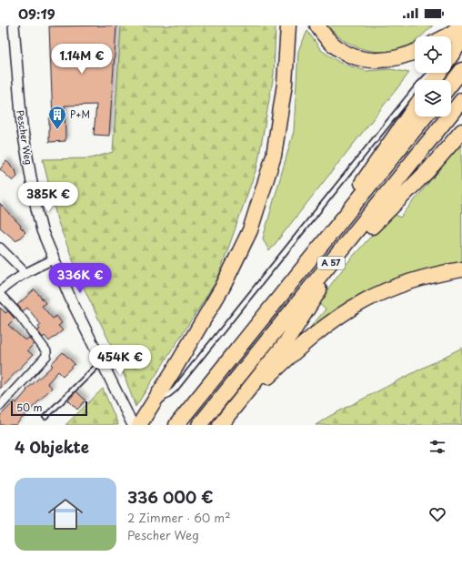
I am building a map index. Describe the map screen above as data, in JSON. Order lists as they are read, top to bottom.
{
  "streets": {
    "highway": ["A 57"],
    "street": ["Pescher Weg"]
  },
  "places": {
    "building": ["P+M"]
  },
  "scale_bar": "50 m",
  "page": {
    "status": "09:19",
    "price": [
      "1.14M €",
      "385K €",
      "336K €",
      "454K €"
    ],
    "scale": "50 m",
    "heading": "4 Objekte",
    "list": [
      {
        "name": "336 000 €",
        "note": "2 Zimmer · 60 m² · Pescher Weg"
      }
    ]
  }
}
